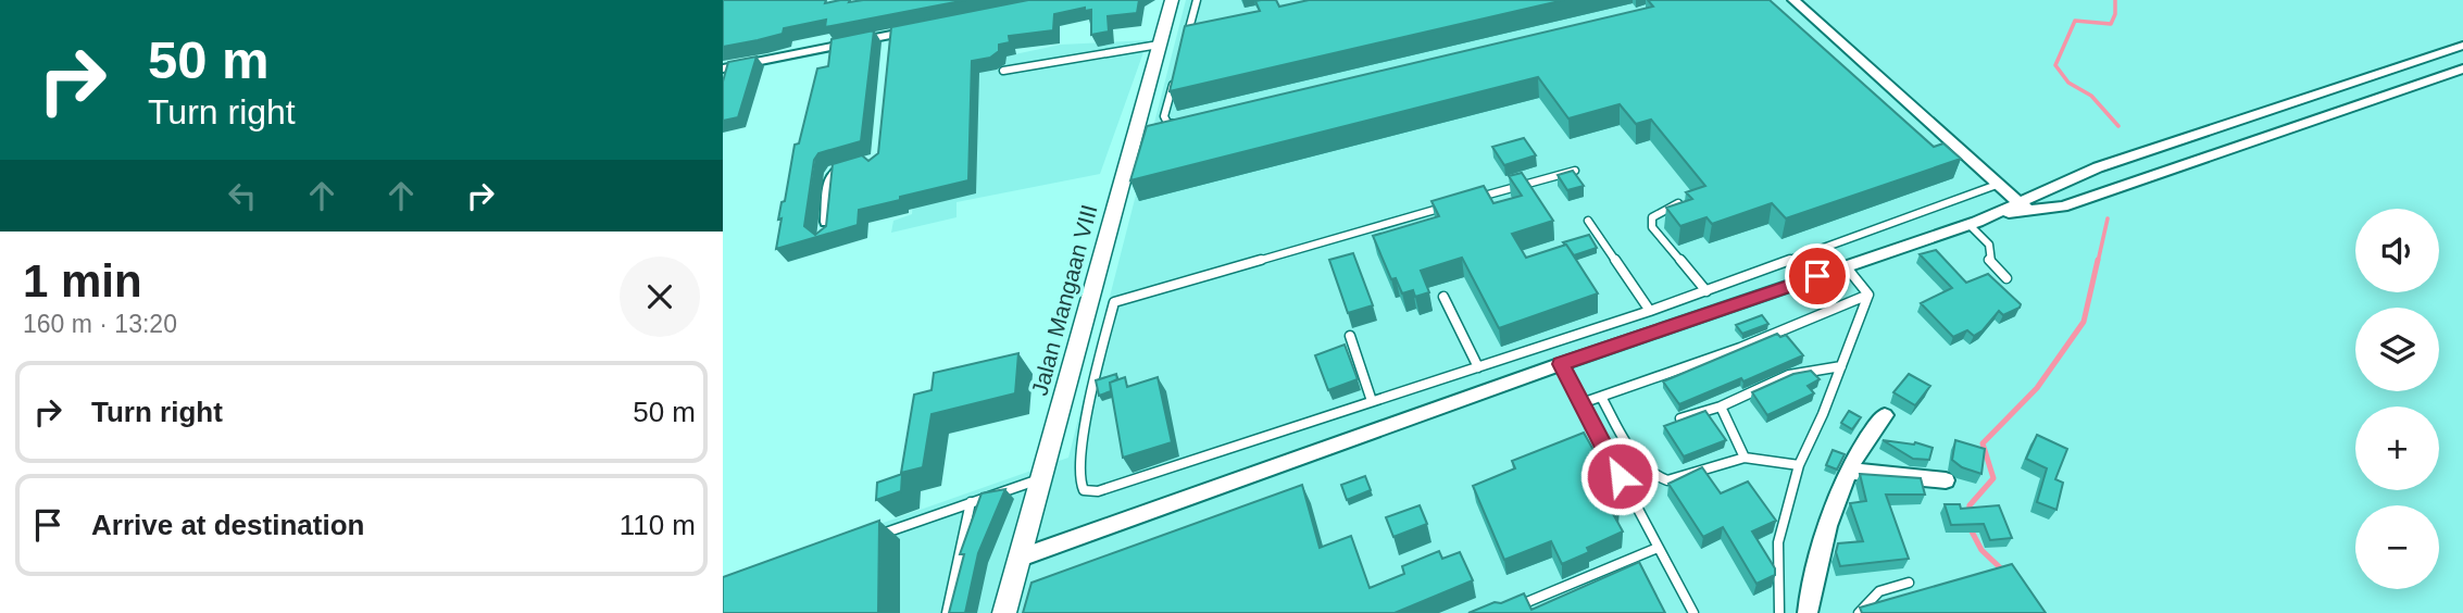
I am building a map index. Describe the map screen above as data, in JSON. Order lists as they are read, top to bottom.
{
  "streets": {
    "street": ["Jalan Mangaan VIII"]
  },
  "page": {
    "turn": ["50 m", "Turn right"],
    "map_buttons": ["+", "−"],
    "heading": ["1 min", "160 m · 13:20"],
    "list": [
      {
        "name": "Turn right",
        "value": "50 m"
      },
      {
        "name": "Arrive at destination",
        "value": "110 m"
      }
    ]
  }
}
